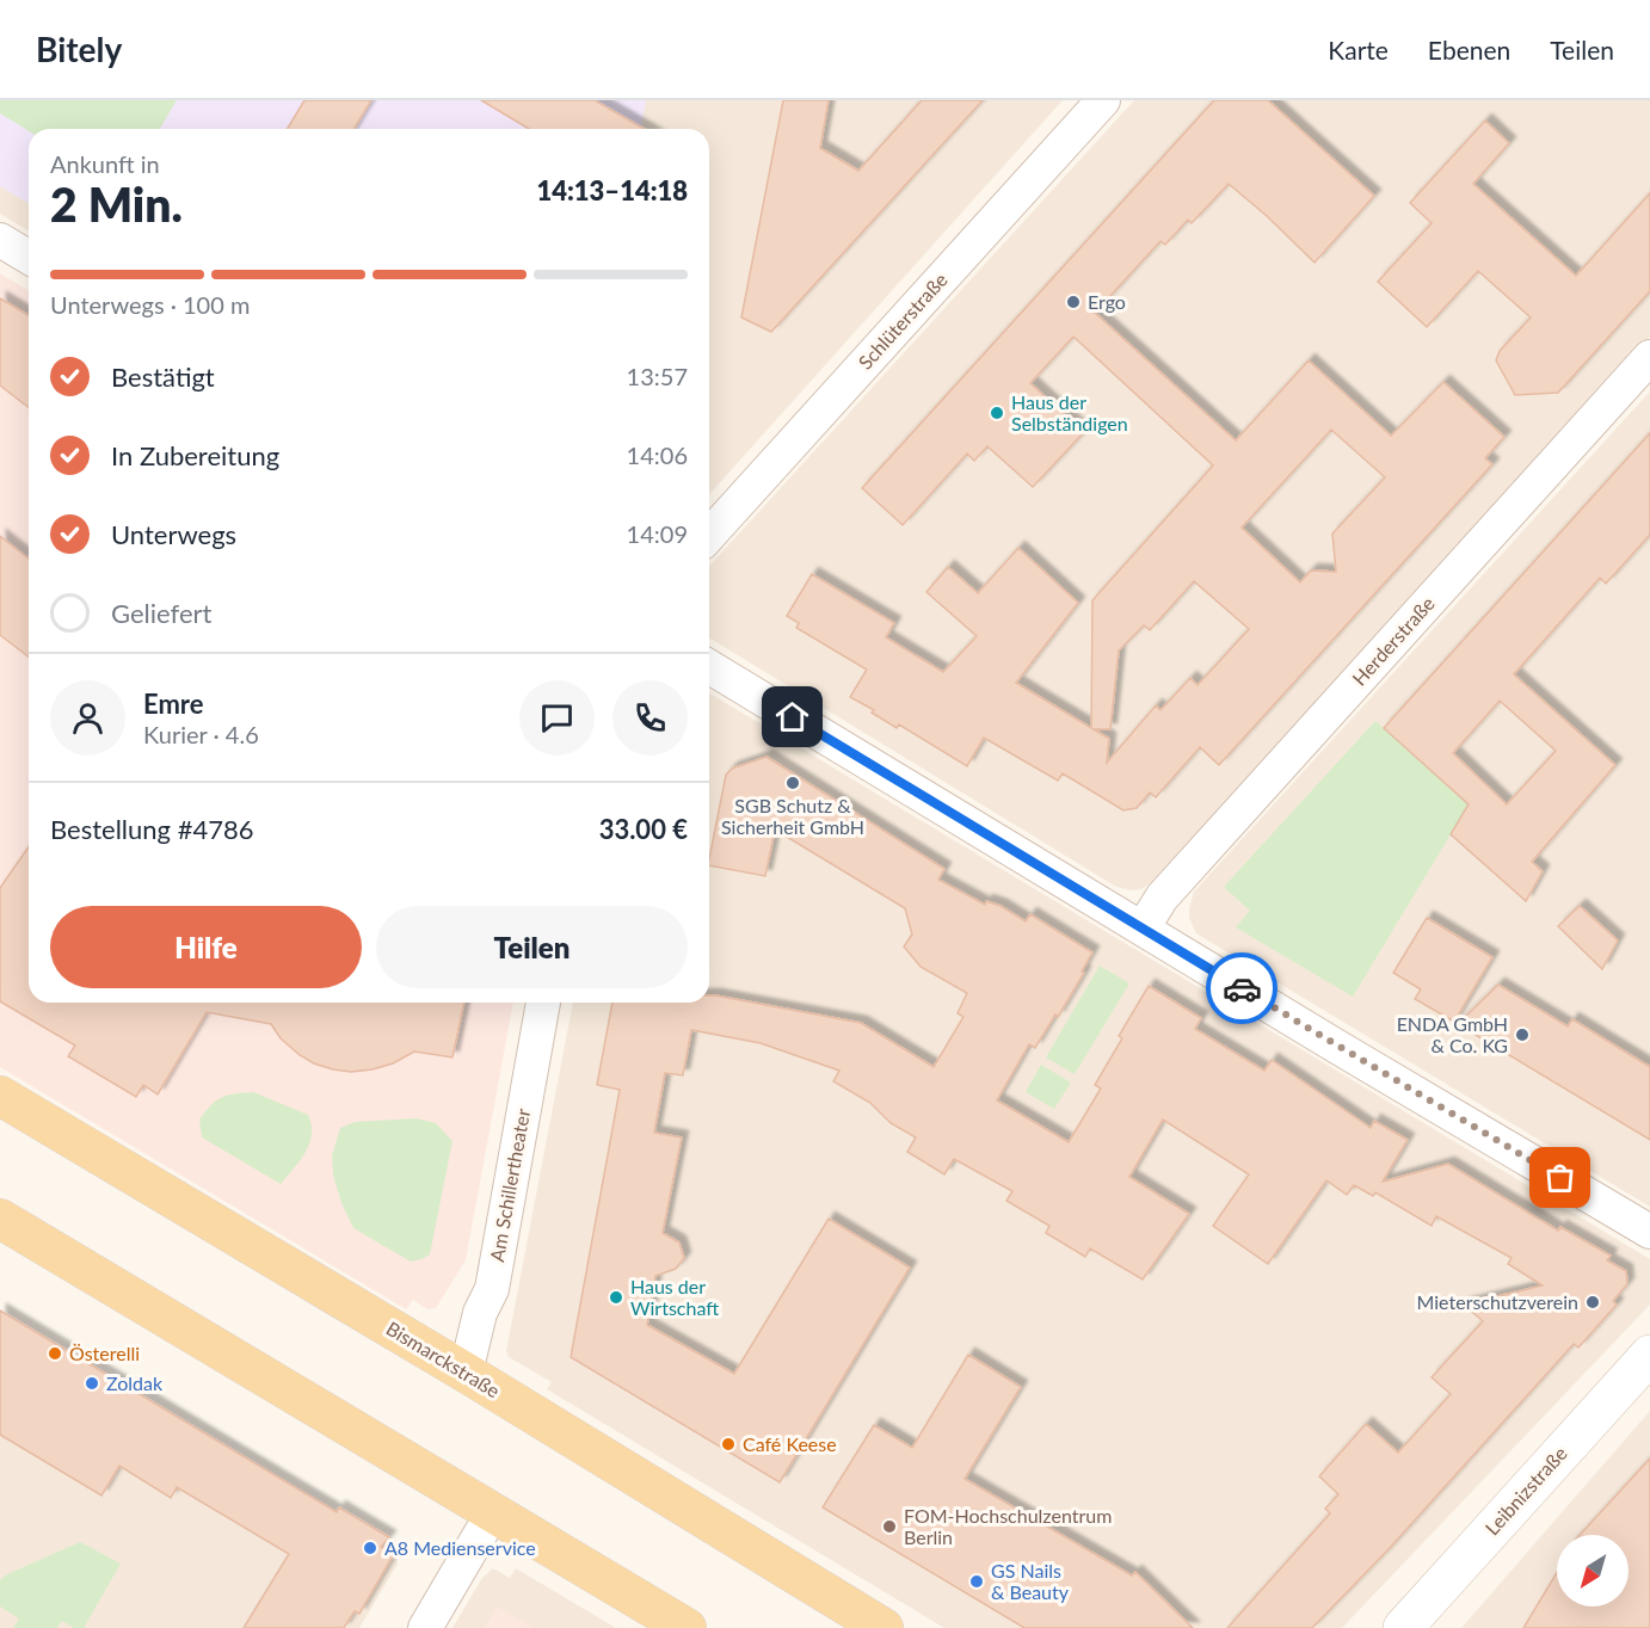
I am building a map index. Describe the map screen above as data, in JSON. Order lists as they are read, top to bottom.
{
  "streets": {
    "main road": ["Bismarckstraße"],
    "street": [
      "Schlüterstraße",
      "Herderstraße",
      "Am Schillertheater",
      "Leibnizstraße"
    ]
  },
  "crossings": [
    ["Am Schillertheater", "Bismarckstraße"]
  ],
  "places": [
    "Ergo",
    "Haus der Selbständigen",
    "SGB Schutz & Sicherheit GmbH",
    "ENDA GmbH & Co. KG",
    "Haus der Wirtschaft",
    "Mieterschutzverein",
    "Österelli",
    "Zoldak",
    "Café Keese",
    "FOM-Hochschulzentrum Berlin",
    "A8 Medienservice",
    "GS Nails & Beauty"
  ],
  "north": "bottom left",
  "page": {
    "header": "Bitely",
    "nav": ["Karte", "Ebenen", "Teilen"],
    "heading": ["2 Min.", "Ankunft in", "14:13–14:18"],
    "panel": [
      "Emre",
      "Kurier · 4.6",
      "Bestellung #4786",
      "33.00 €"
    ],
    "bar": "Unterwegs · 100 m",
    "list": [
      ["Bestätigt", "13:57"],
      ["In Zubereitung", "14:06"],
      ["Unterwegs", "14:09"],
      "Geliefert"
    ],
    "buttons": ["Hilfe", "Teilen"]
  }
}
